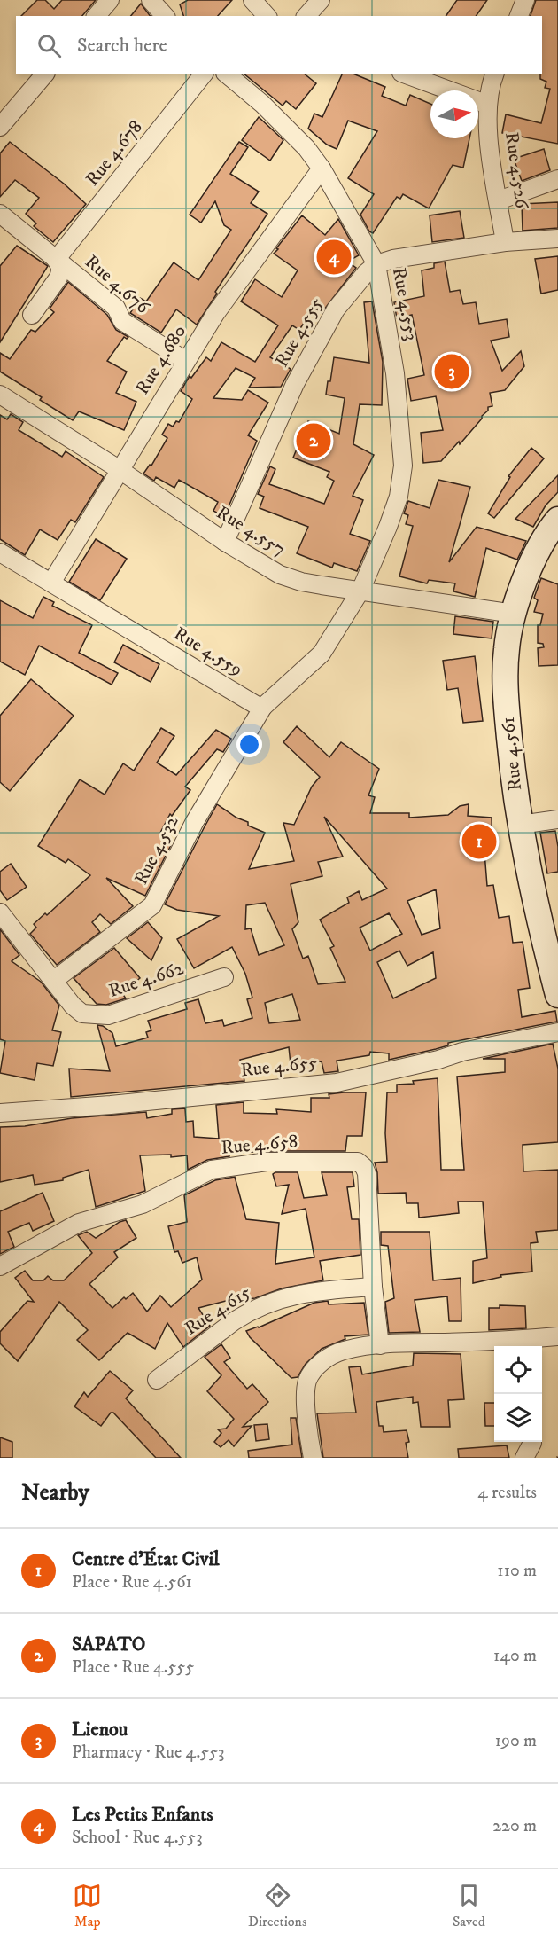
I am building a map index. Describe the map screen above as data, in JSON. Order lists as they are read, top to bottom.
{
  "streets": {
    "main road": ["Rue 4.561"],
    "street": [
      "Rue 4.678",
      "Rue 4.526",
      "Rue 4.676",
      "Rue 4.553",
      "Rue 4.555",
      "Rue 4.680",
      "Rue 4.557",
      "Rue 4.559",
      "Rue 4.532",
      "Rue 4.662",
      "Rue 4.655",
      "Rue 4.658",
      "Rue 4.615"
    ]
  },
  "crossings": [
    ["Rue 4.678", "Rue 4.676"],
    ["Rue 4.676", "Rue 4.680"],
    ["Rue 4.553", "Rue 4.555"],
    ["Rue 4.553", "Rue 4.680"],
    ["Rue 4.553", "Rue 4.557"],
    ["Rue 4.555", "Rue 4.557"],
    ["Rue 4.680", "Rue 4.557"],
    ["Rue 4.680", "Rue 4.559"],
    ["Rue 4.557", "Rue 4.561"],
    ["Rue 4.559", "Rue 4.532"],
    ["Rue 4.532", "Rue 4.662"],
    ["Rue 4.658", "Rue 4.615"]
  ],
  "north": "right",
  "page": {
    "search": "Search here",
    "pins": [
      "4",
      "3",
      "2",
      "1"
    ],
    "heading": ["Nearby", "4 results"],
    "list": [
      {
        "mark": "1",
        "name": "Centre d'État Civil",
        "note": "Place · Rue 4.561",
        "value": "110 m"
      },
      {
        "mark": "2",
        "name": "SAPATO",
        "note": "Place · Rue 4.555",
        "value": "140 m"
      },
      {
        "mark": "3",
        "name": "Lienou",
        "note": "Pharmacy · Rue 4.553",
        "value": "190 m"
      },
      {
        "mark": "4",
        "name": "Les Petits Enfants",
        "note": "School · Rue 4.553",
        "value": "220 m"
      }
    ],
    "nav": ["Map", "Directions", "Saved"]
  }
}
